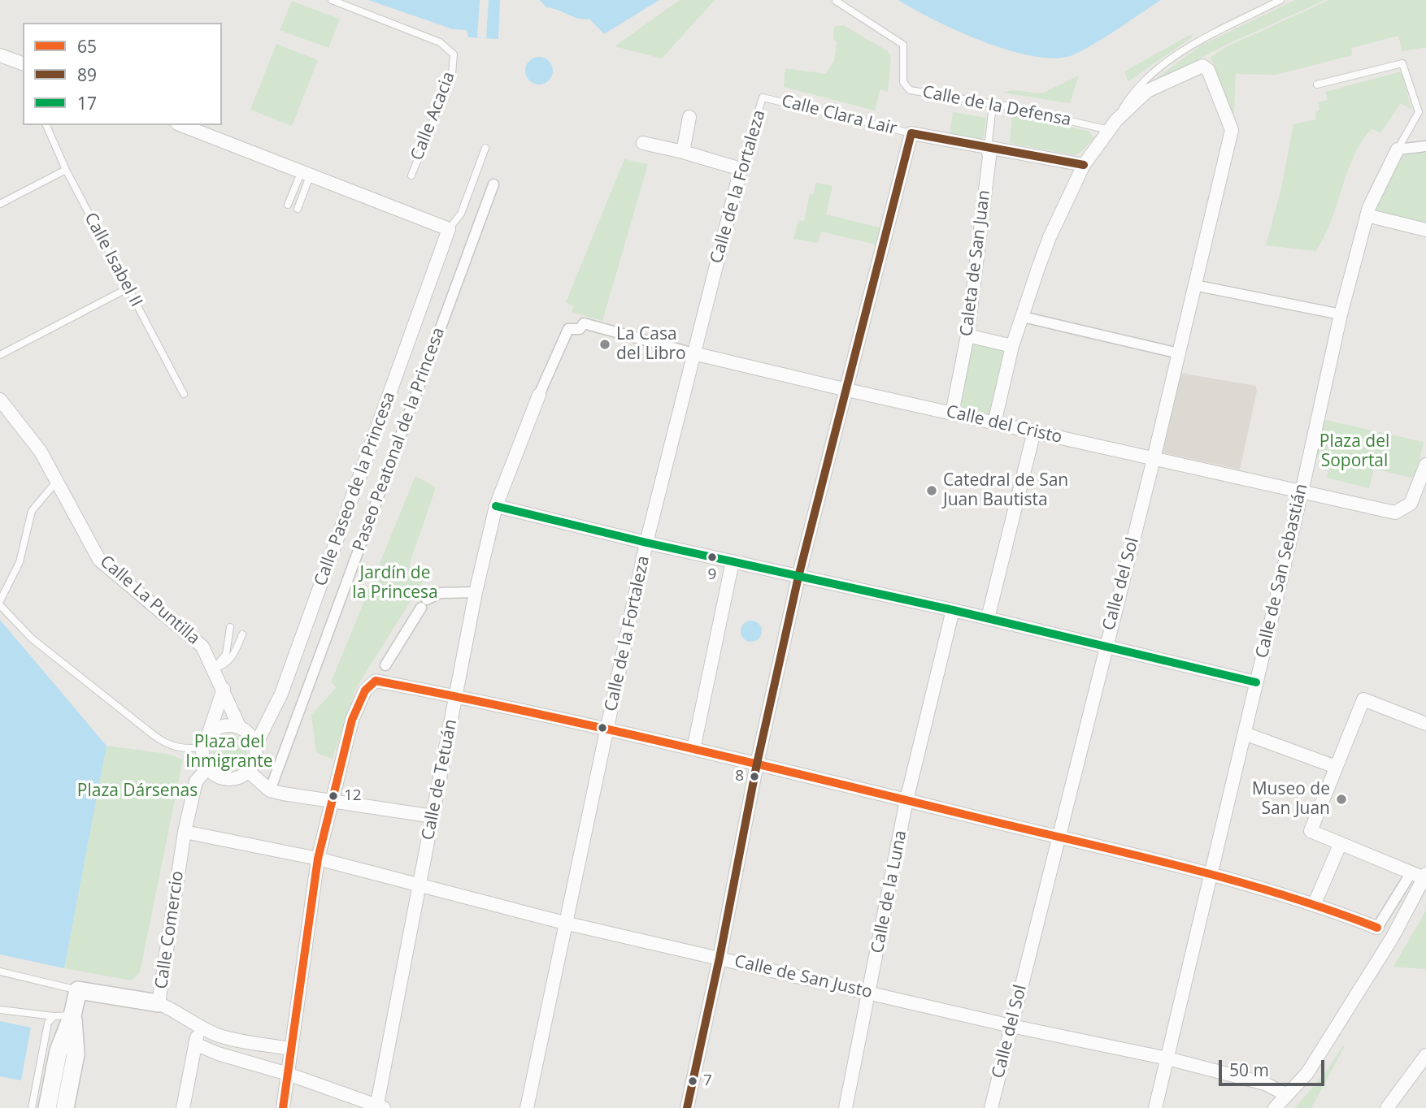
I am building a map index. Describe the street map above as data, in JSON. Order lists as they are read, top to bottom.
{
  "streets": {
    "street": [
      "Calle Clara Lair",
      "Calle de la Fortaleza",
      "Caleta de San Juan",
      "Calle del Cristo",
      "Paseo Peatonal de la Princesa",
      "Calle Paseo de la Princesa",
      "Calle de San Sebastián",
      "Calle del Sol",
      "Calle La Puntilla",
      "Calle de Tetuán",
      "Calle de la Luna",
      "Calle Comercio",
      "Calle de San Justo"
    ],
    "lane": ["Calle de la Defensa", "Calle Acacia", "Calle Isabel II"]
  },
  "crossings": [
    ["Calle de la Defensa", "Calle del Sol"],
    ["Calle Clara Lair", "Calle de la Fortaleza"],
    ["Calle Clara Lair", "Caleta de San Juan"],
    ["Calle de la Fortaleza", "Calle del Cristo"],
    ["Calle de la Fortaleza", "Calle de San Justo"],
    ["Caleta de San Juan", "Calle del Cristo"],
    ["Calle del Cristo", "Calle de San Sebastián"],
    ["Calle del Cristo", "Calle del Sol"],
    ["Calle del Cristo", "Calle de Tetuán"],
    ["Calle Paseo de la Princesa", "Calle Comercio"],
    ["Calle de San Sebastián", "Calle de San Justo"],
    ["Calle del Sol", "Calle de San Justo"],
    ["Calle de Tetuán", "Calle de San Justo"],
    ["Calle de la Luna", "Calle de San Justo"],
    ["Calle Comercio", "Calle de San Justo"]
  ],
  "parks": [
    "Plaza del Soportal",
    "Jardín de la Princesa",
    "Plaza del Inmigrante",
    "Plaza Dársenas"
  ],
  "places": [
    "La Casa del Libro",
    "Catedral de San Juan Bautista",
    "9",
    "8",
    "12",
    "Museo de San Juan",
    "7"
  ],
  "lines": ["transit line 89", "transit line 17", "transit line 65"],
  "legend": ["65", "89", "17"],
  "scale_bar": "50 m"
}
